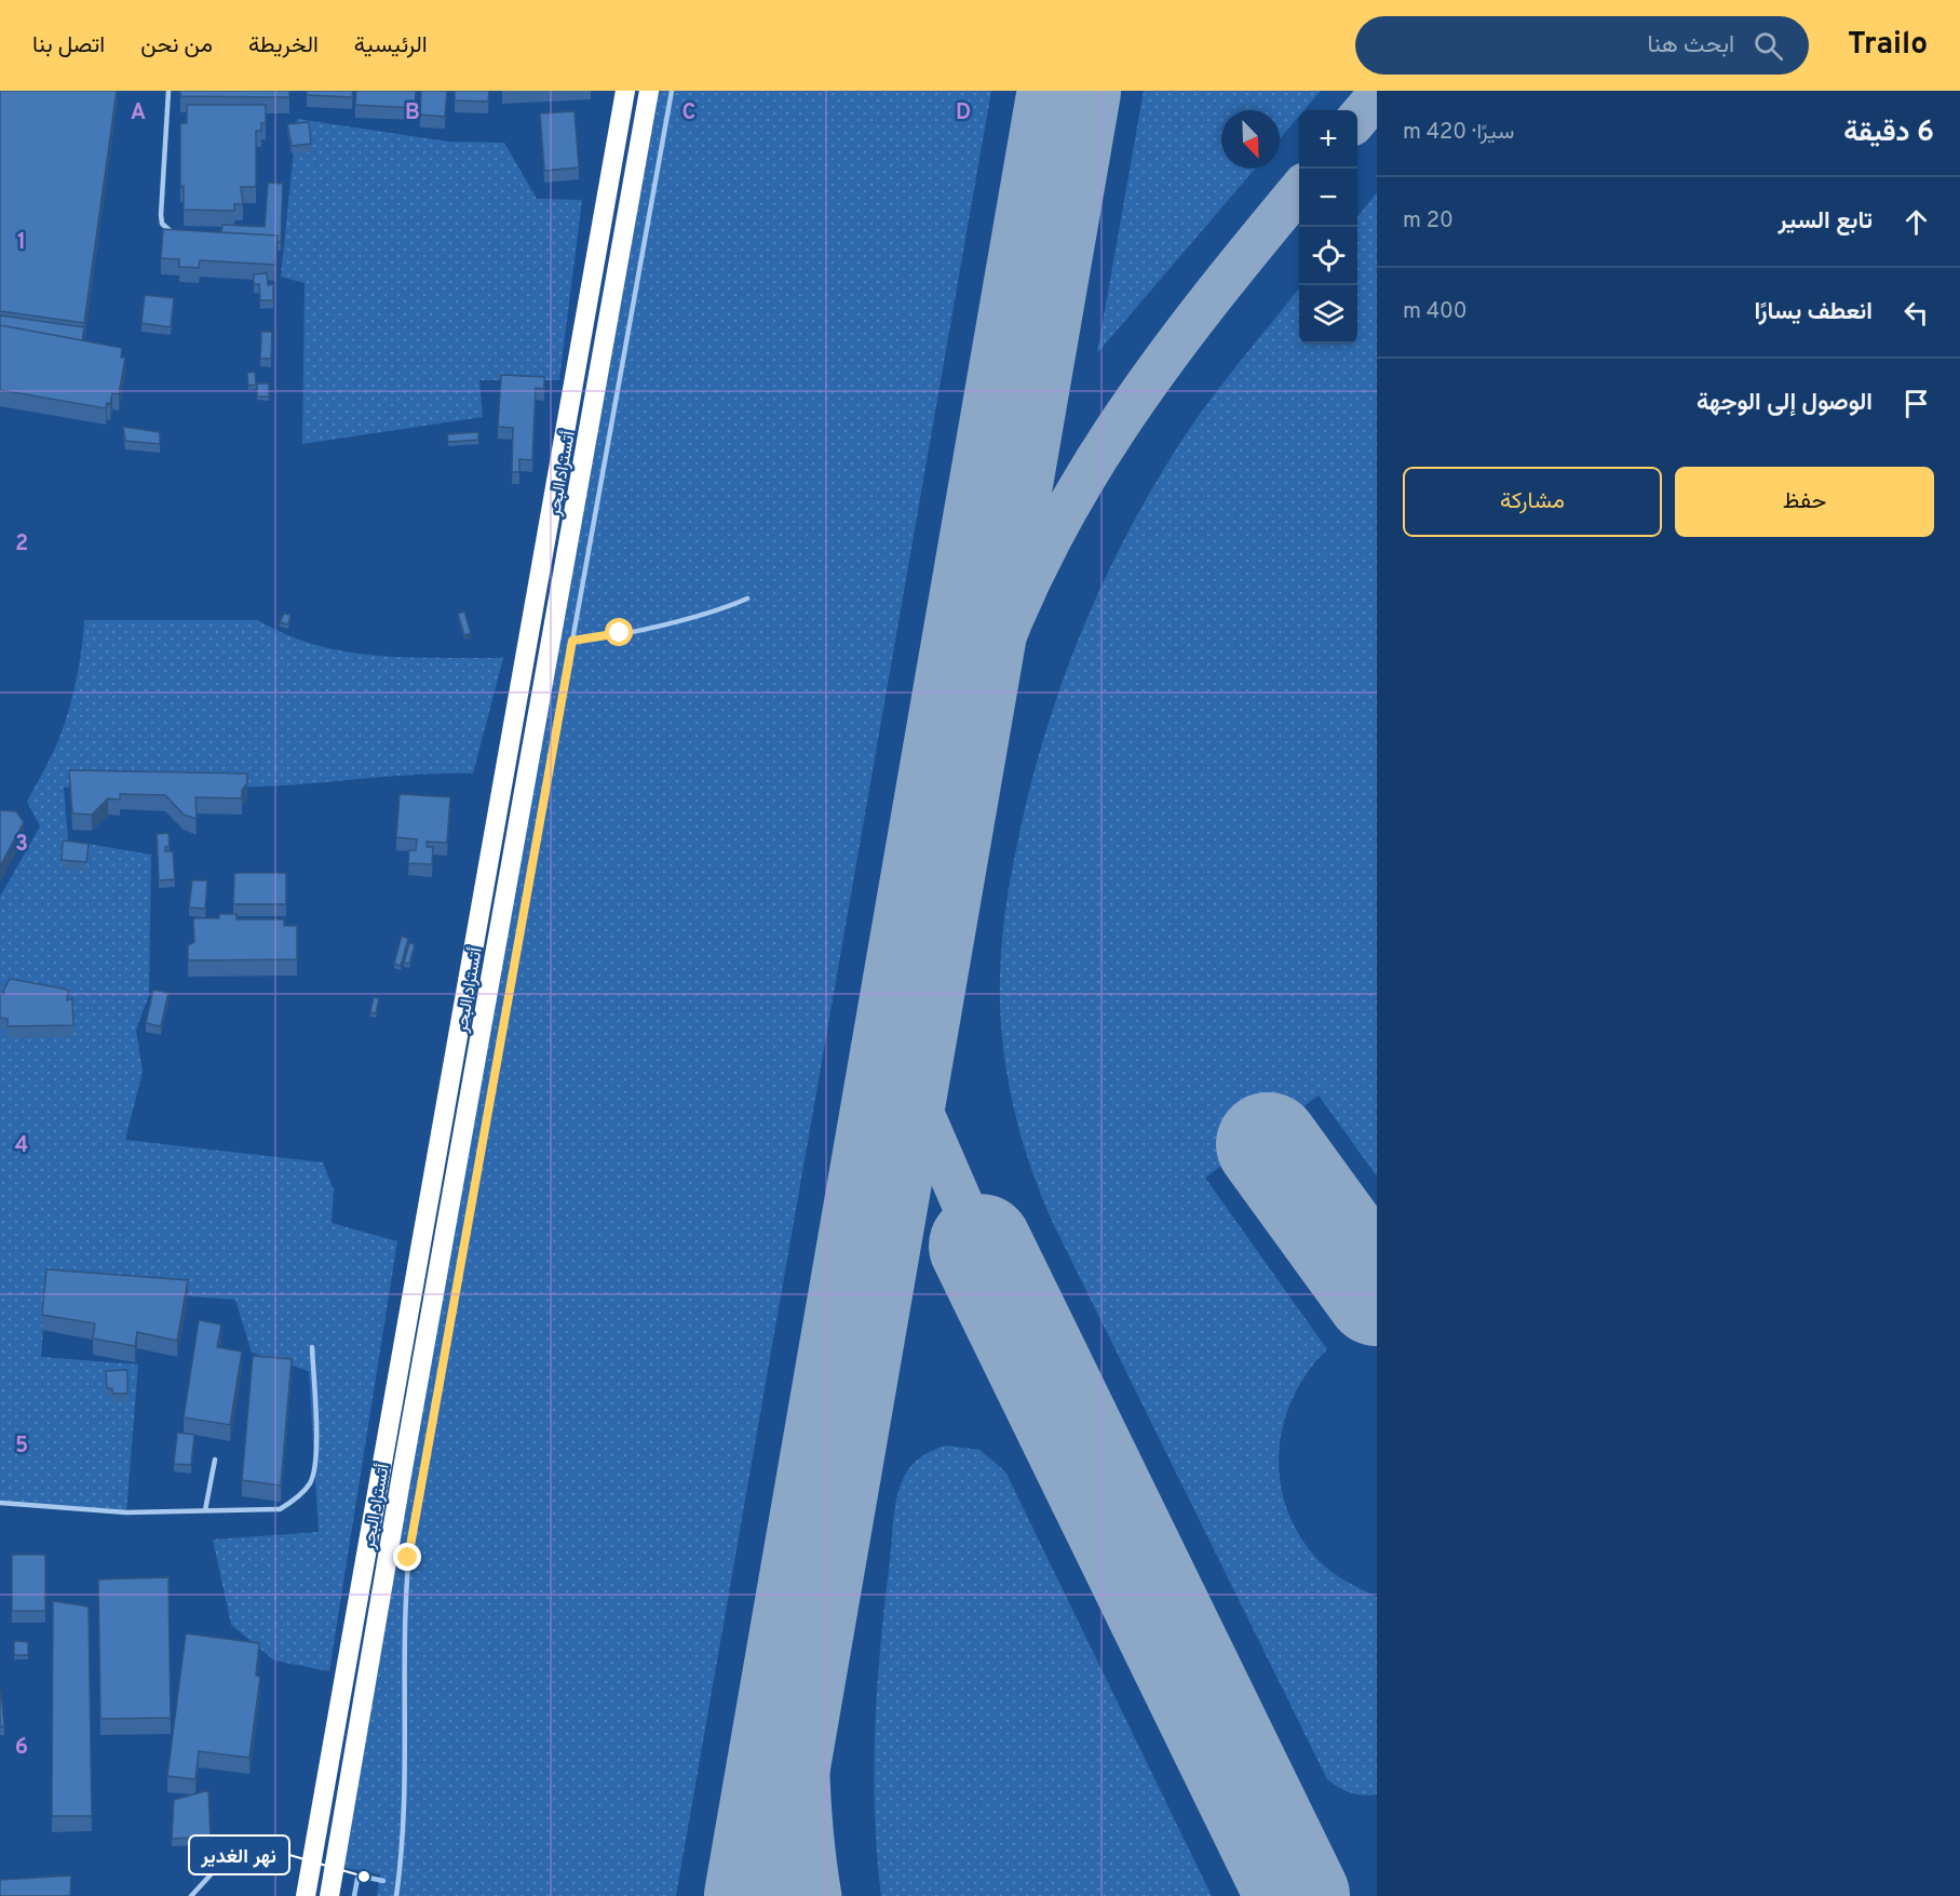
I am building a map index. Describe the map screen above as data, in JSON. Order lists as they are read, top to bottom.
{
  "streets": {
    "highway": ["أتستراد البحر"]
  },
  "places": ["نهر الغدير"],
  "north": "bottom right",
  "page": {
    "header": "Trailo",
    "search": "ابحث هنا",
    "nav": [
      "الرئيسية",
      "الخريطة",
      "من نحن",
      "اتصل بنا"
    ],
    "heading": ["6 دقيقة", "سيرًا · 420 m"],
    "map_buttons": ["+", "−"],
    "list": [
      ["تابع السير", "20 m"],
      ["انعطف يسارًا", "400 m"],
      "الوصول إلى الوجهة"
    ],
    "buttons": ["حفظ", "مشاركة"]
  },
  "grid": {
    "columns": [
      "A",
      "B",
      "C",
      "D"
    ],
    "rows": [
      "1",
      "2",
      "3",
      "4",
      "5",
      "6"
    ]
  }
}
